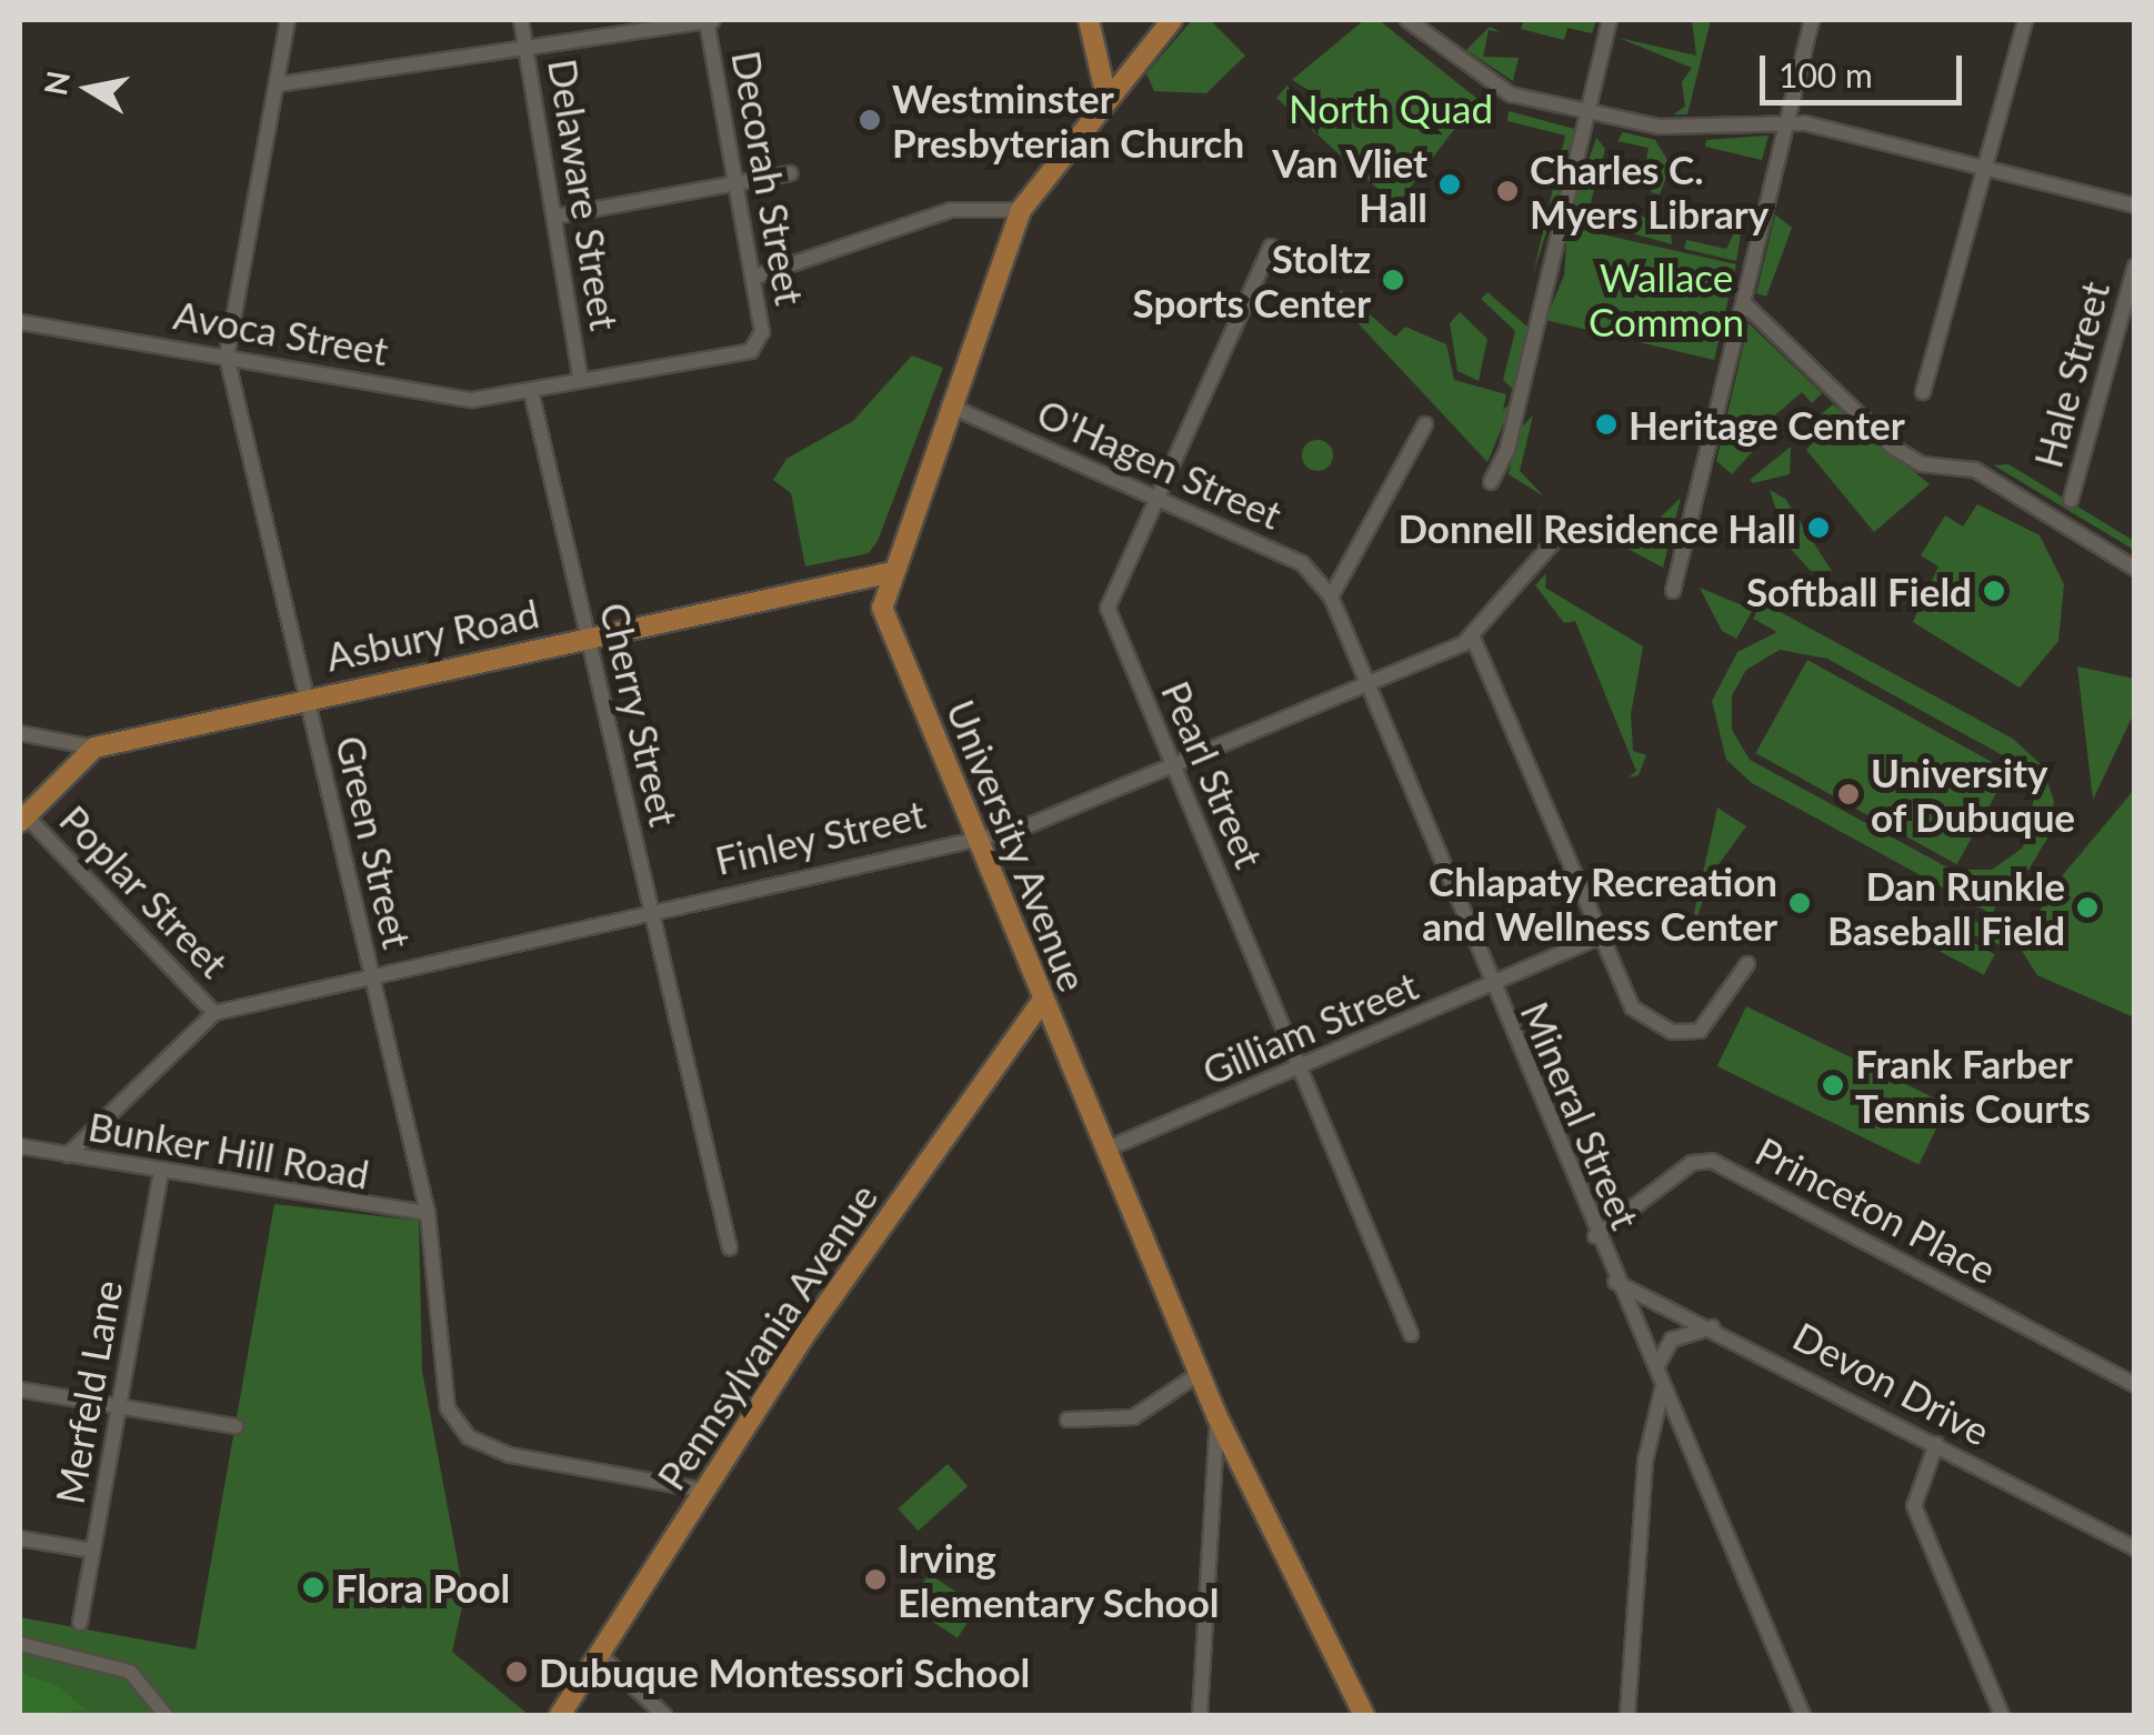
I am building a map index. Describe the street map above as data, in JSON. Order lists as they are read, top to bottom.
{
  "streets": {
    "main road": ["Asbury Road", "University Avenue", "Pennsylvania Avenue"],
    "street": [
      "Decorah Street",
      "Delaware Street",
      "Avoca Street",
      "Hale Street",
      "O'Hagen Street",
      "Cherry Street",
      "Pearl Street",
      "Finley Street",
      "Green Street",
      "Poplar Street",
      "Gilliam Street",
      "Mineral Street",
      "Bunker Hill Road",
      "Princeton Place",
      "Devon Drive",
      "Merfeld Lane"
    ]
  },
  "crossings": [
    ["Decorah Street", "Avoca Street"],
    ["Delaware Street", "Avoca Street"],
    ["Avoca Street", "Cherry Street"],
    ["Avoca Street", "Green Street"],
    ["O'Hagen Street", "Pearl Street"],
    ["O'Hagen Street", "University Avenue"],
    ["O'Hagen Street", "Mineral Street"],
    ["Asbury Road", "Cherry Street"],
    ["Asbury Road", "Green Street"],
    ["Asbury Road", "University Avenue"],
    ["Cherry Street", "Finley Street"],
    ["Pearl Street", "Finley Street"],
    ["Pearl Street", "Gilliam Street"],
    ["Finley Street", "Green Street"],
    ["Finley Street", "University Avenue"],
    ["Finley Street", "Poplar Street"],
    ["Finley Street", "Mineral Street"],
    ["Finley Street", "Bunker Hill Road"],
    ["Green Street", "Bunker Hill Road"],
    ["Green Street", "Pennsylvania Avenue"],
    ["University Avenue", "Gilliam Street"],
    ["University Avenue", "Pennsylvania Avenue"],
    ["Gilliam Street", "Mineral Street"],
    ["Mineral Street", "Princeton Place"],
    ["Mineral Street", "Devon Drive"],
    ["Bunker Hill Road", "Merfeld Lane"]
  ],
  "parks": ["North Quad", "Wallace Common"],
  "places": [
    "Westminster Presbyterian Church",
    "Van Vliet Hall",
    "Charles C. Myers Library",
    "Stoltz Sports Center",
    "Heritage Center",
    "Donnell Residence Hall",
    "Softball Field",
    "University of Dubuque",
    "Chlapaty Recreation and Wellness Center",
    "Dan Runkle Baseball Field",
    "Frank Farber Tennis Courts",
    "Irving Elementary School",
    "Flora Pool",
    "Dubuque Montessori School"
  ],
  "scale_bar": "100 m",
  "north": "left"
}
